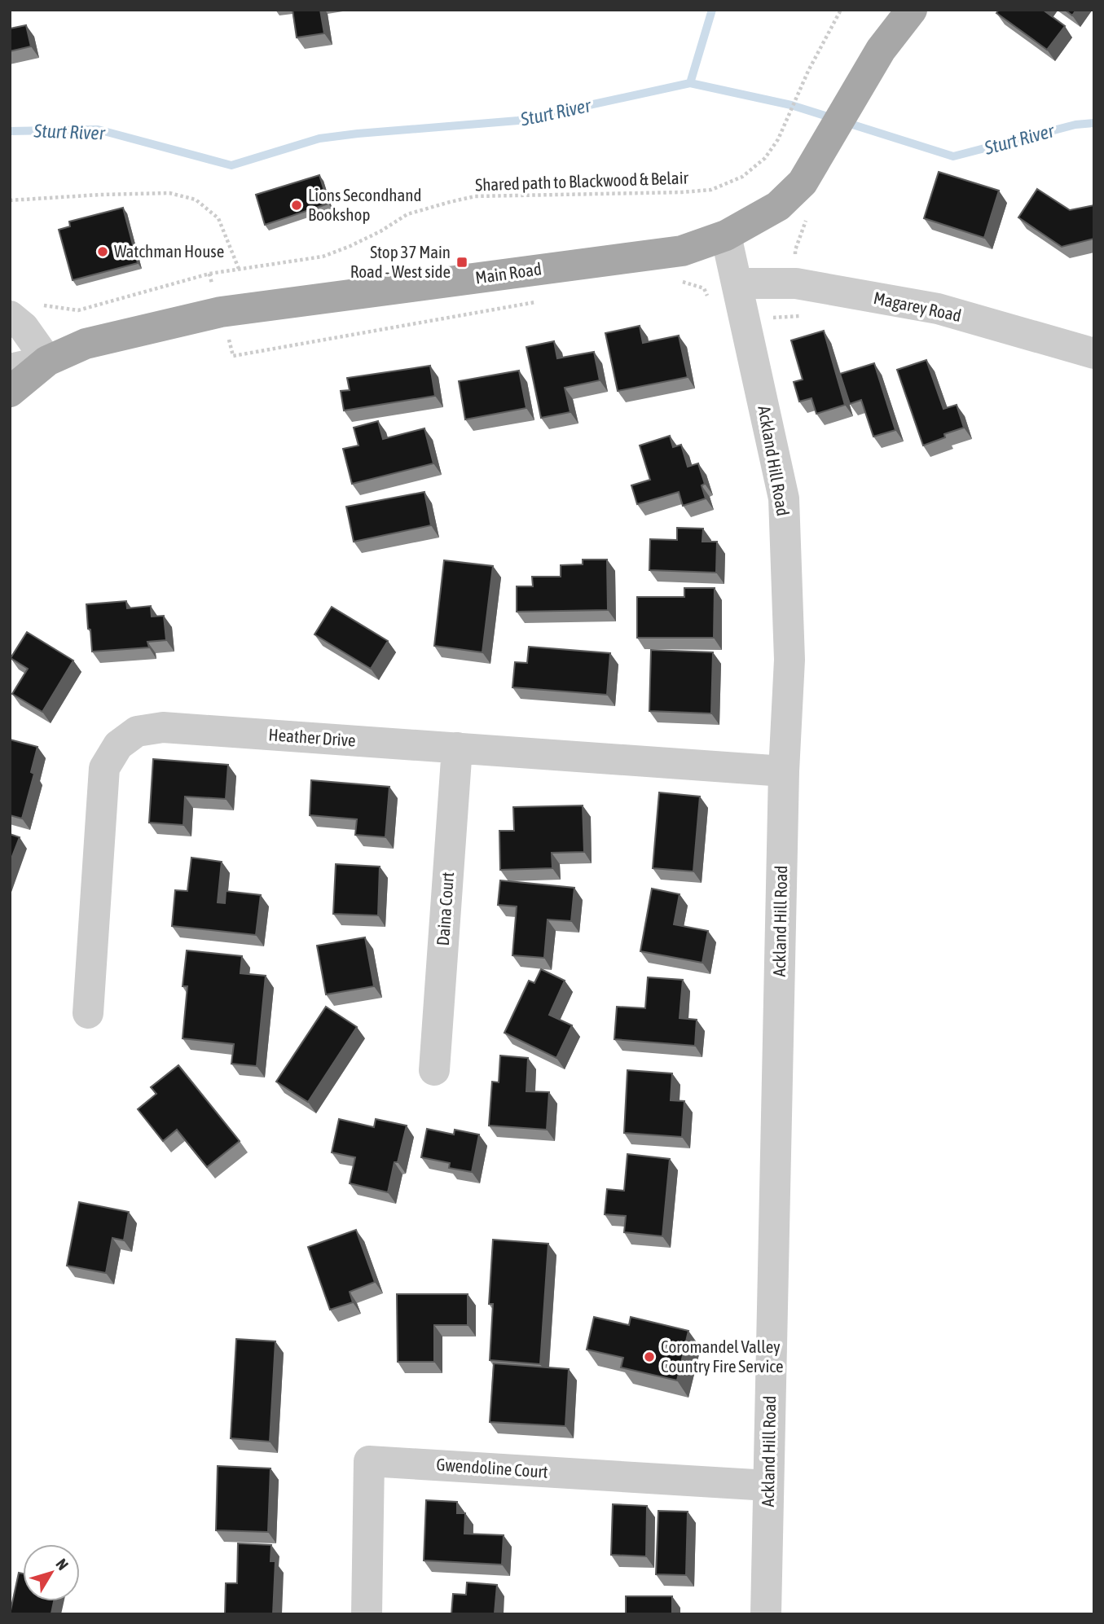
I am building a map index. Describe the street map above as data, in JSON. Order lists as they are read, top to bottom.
{
  "streets": {
    "main road": ["Main Road"],
    "street": [
      "Magarey Road",
      "Ackland Hill Road",
      "Heather Drive",
      "Daina Court",
      "Gwendoline Court"
    ],
    "path": ["Shared path to Blackwood & Belair"]
  },
  "crossings": [
    ["Main Road", "Ackland Hill Road"],
    ["Magarey Road", "Ackland Hill Road"],
    ["Ackland Hill Road", "Heather Drive"],
    ["Ackland Hill Road", "Gwendoline Court"],
    ["Heather Drive", "Daina Court"]
  ],
  "water": ["Sturt River"],
  "places": {
    "other": ["Lions Secondhand Bookshop", "Watchman House", "Coromandel Valley Country Fire Service"],
    "transit": ["Stop 37 Main Road - West side"]
  },
  "north": "top right"
}
